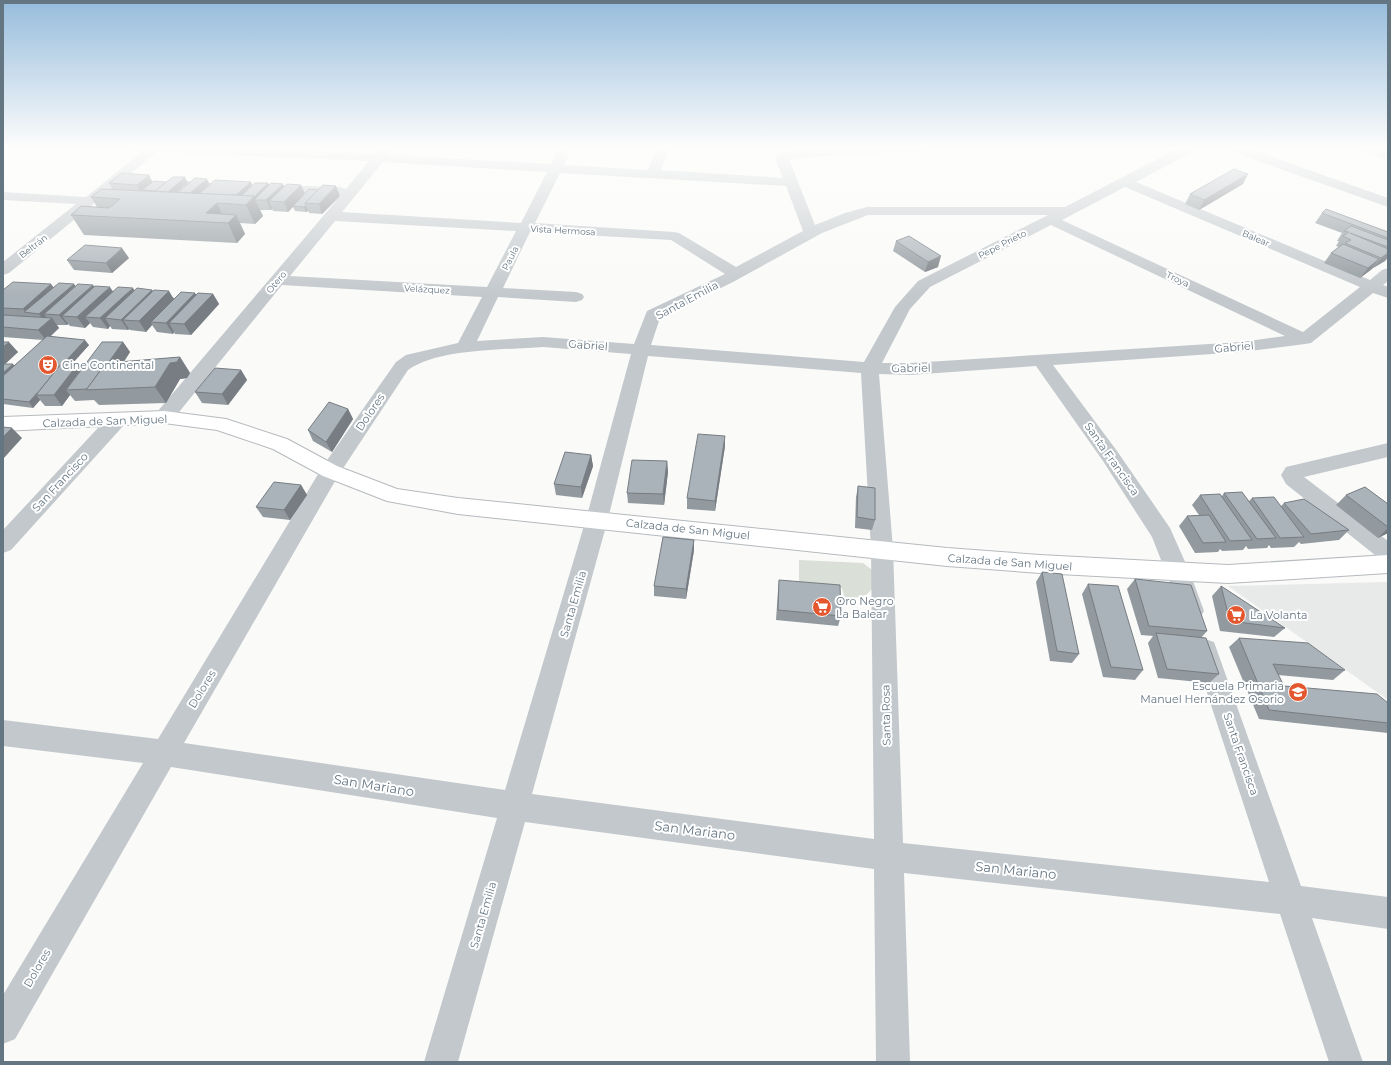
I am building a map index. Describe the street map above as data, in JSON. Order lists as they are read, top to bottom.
{
  "streets": {
    "main road": ["Calzada de San Miguel"],
    "street": [
      "Vista Hermosa",
      "Balear",
      "Pepe Prieto",
      "Beltrán",
      "Paula",
      "Troya",
      "Otero",
      "Velázquez",
      "Santa Emilia",
      "Gabriel",
      "Dolores",
      "Santa Francisca",
      "San Francisco",
      "Santa Rosa",
      "San Mariano"
    ]
  },
  "crossings": [
    ["Vista Hermosa", "Paula"],
    ["Vista Hermosa", "Otero"],
    ["Vista Hermosa", "Santa Emilia"],
    ["Pepe Prieto", "Troya"],
    ["Pepe Prieto", "Santa Emilia"],
    ["Pepe Prieto", "Gabriel"],
    ["Pepe Prieto", "Santa Rosa"],
    ["Paula", "Velázquez"],
    ["Paula", "Gabriel"],
    ["Troya", "Gabriel"],
    ["Otero", "Velázquez"],
    ["Otero", "Calzada de San Miguel"],
    ["Santa Emilia", "Gabriel"],
    ["Santa Emilia", "Calzada de San Miguel"],
    ["Santa Emilia", "San Mariano"],
    ["Gabriel", "Dolores"],
    ["Gabriel", "Santa Francisca"],
    ["Gabriel", "Santa Rosa"],
    ["Dolores", "Calzada de San Miguel"],
    ["Dolores", "San Mariano"],
    ["Calzada de San Miguel", "Santa Francisca"],
    ["Calzada de San Miguel", "San Francisco"],
    ["Calzada de San Miguel", "Santa Rosa"],
    ["Santa Francisca", "San Mariano"],
    ["Santa Rosa", "San Mariano"]
  ],
  "places": {
    "theatre": ["Cine Continental"],
    "supermarket": ["Oro Negro La Balear", "La Volanta"],
    "school or university": ["Escuela Primaria Manuel Hernández Osorio"]
  }
}
